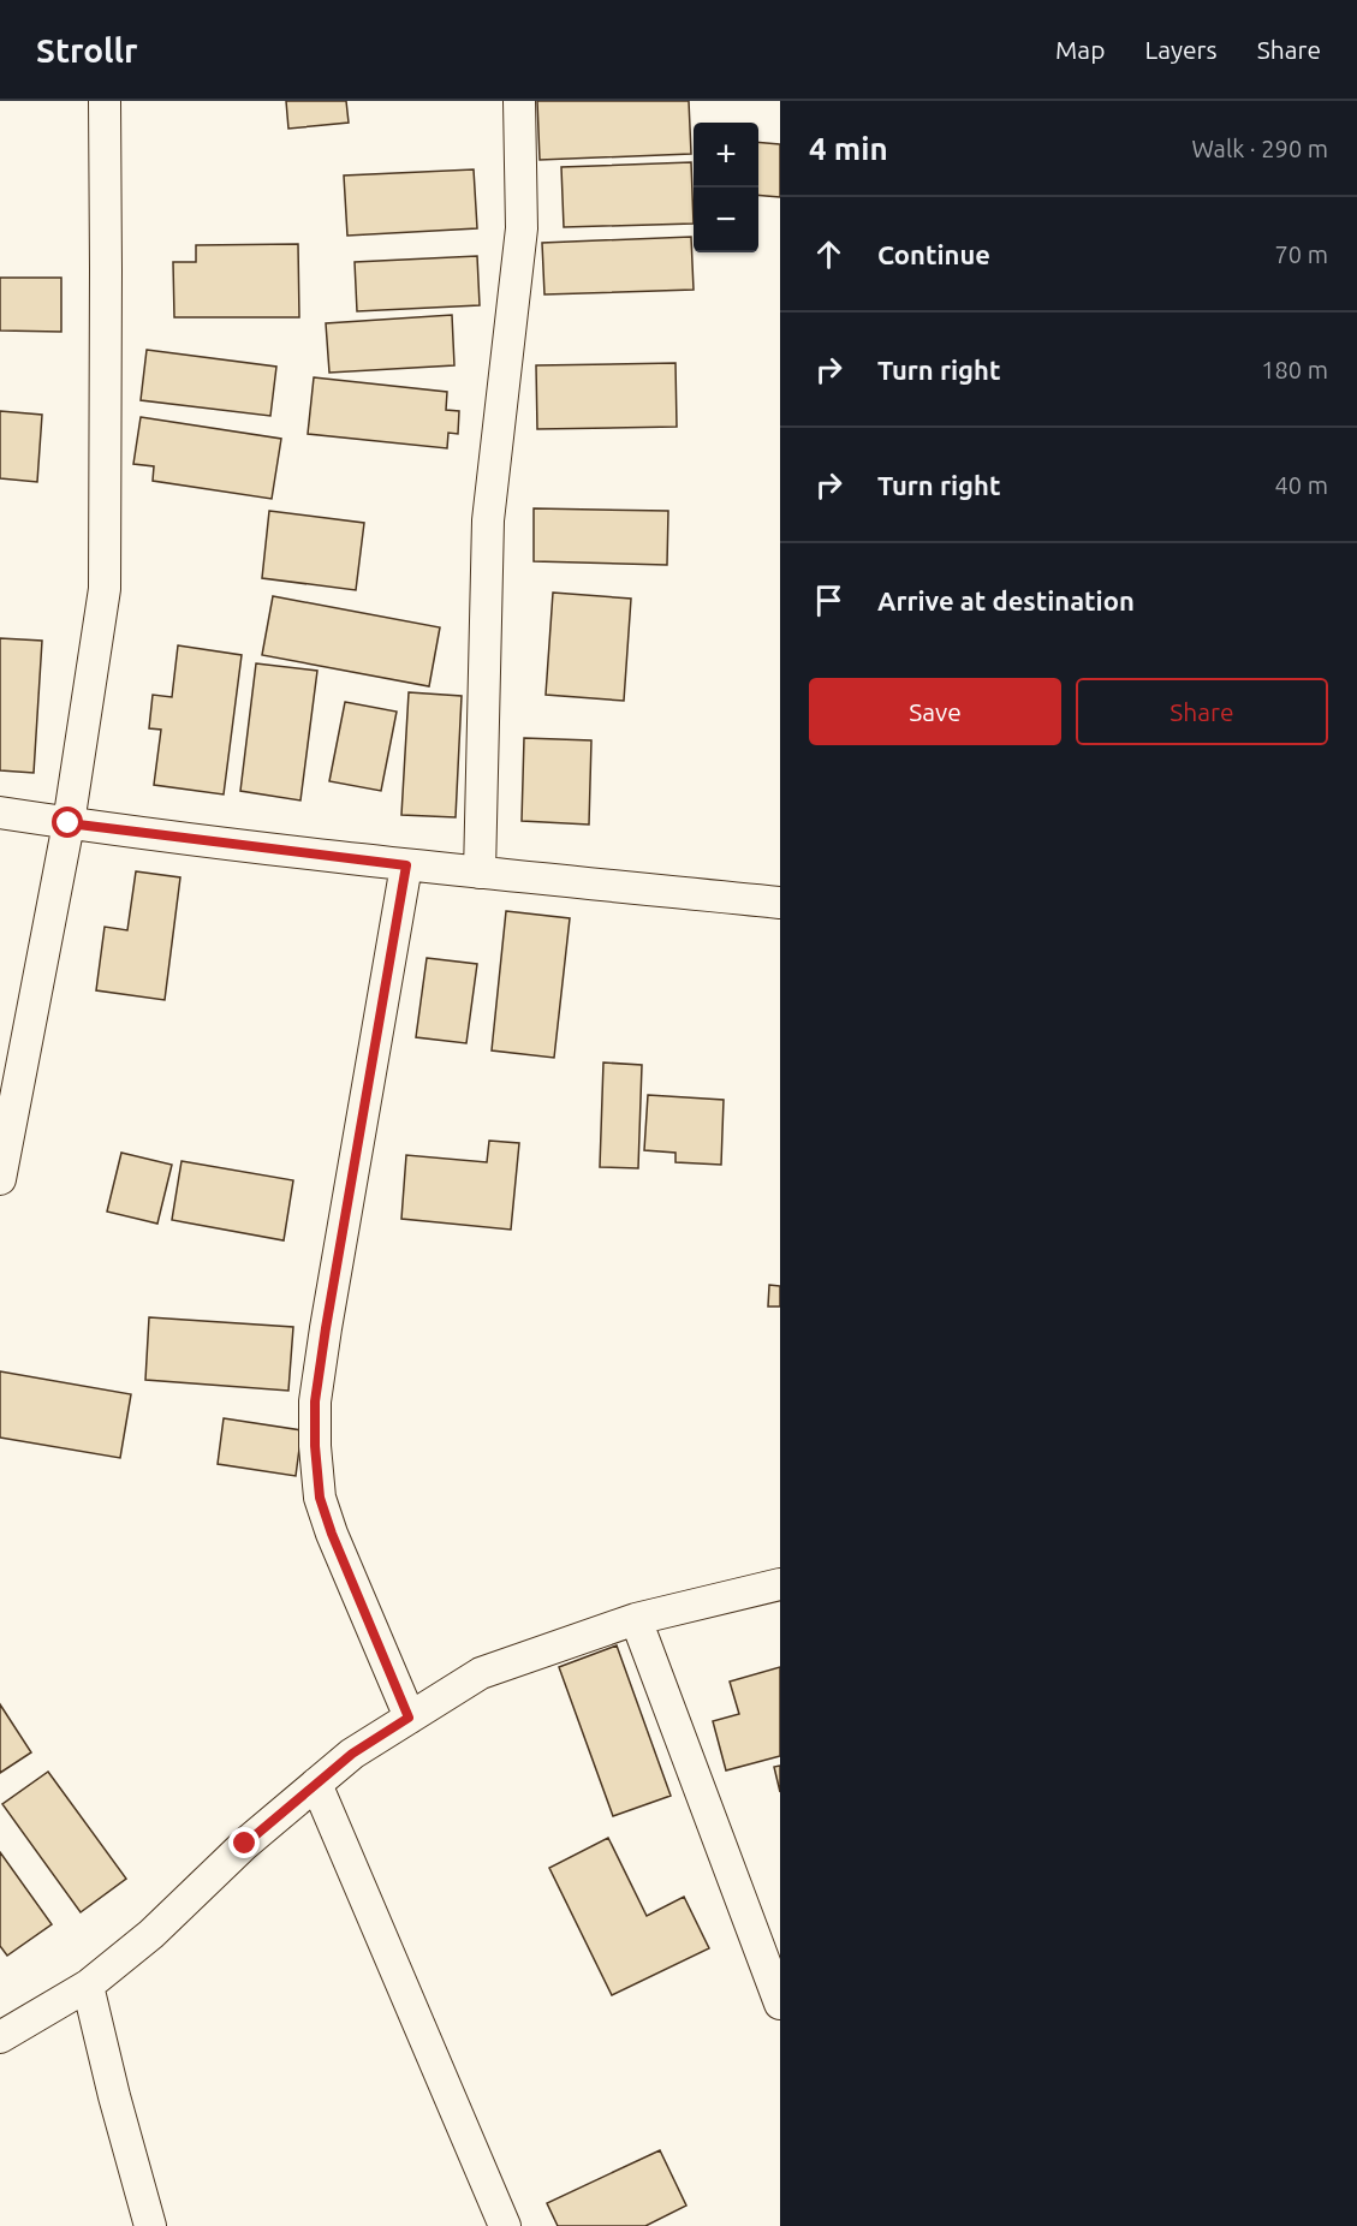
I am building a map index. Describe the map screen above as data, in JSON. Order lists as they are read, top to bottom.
{
  "page": {
    "header": "Strollr",
    "nav": ["Map", "Layers", "Share"],
    "heading": ["4 min", "Walk · 290 m"],
    "map_buttons": ["+", "−"],
    "list": [
      ["Continue", "70 m"],
      ["Turn right", "180 m"],
      ["Turn right", "40 m"],
      "Arrive at destination"
    ],
    "buttons": ["Save", "Share"]
  }
}
